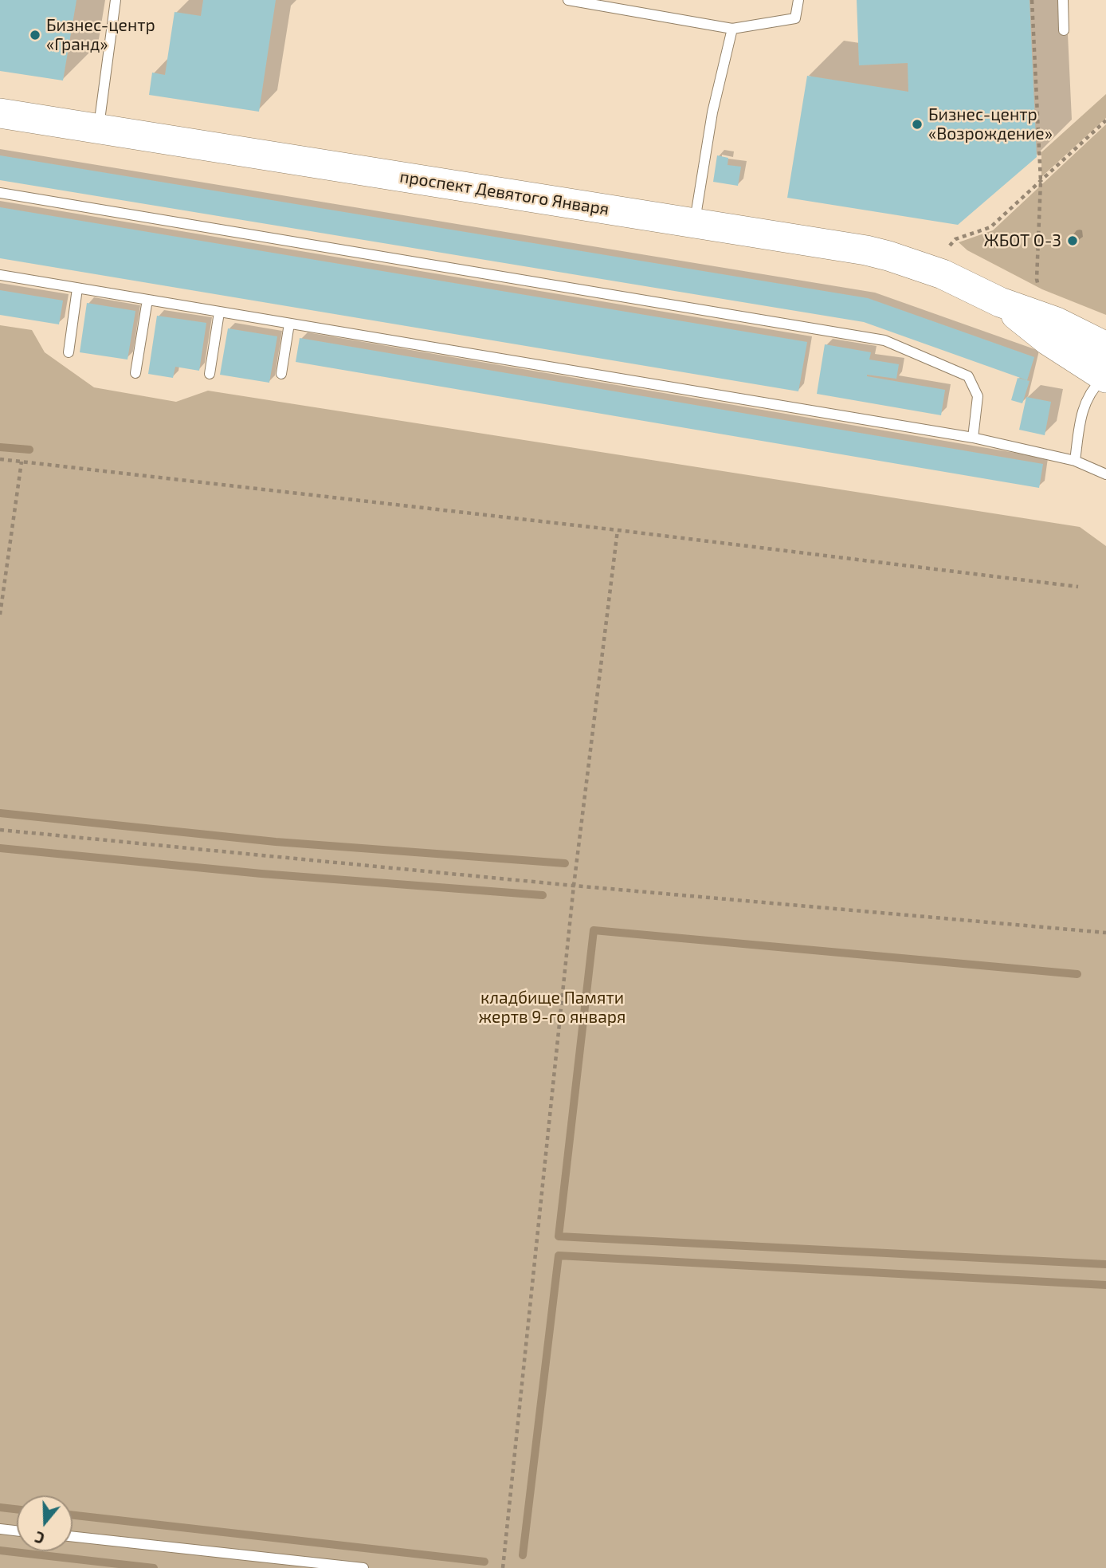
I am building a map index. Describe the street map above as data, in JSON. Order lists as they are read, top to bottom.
{
  "streets": {
    "street": ["проспект Девятого Января"]
  },
  "parks": ["кладбище Памяти жертв 9-го января"],
  "places": ["Бизнес-центр «Гранд»", "Бизнес-центр «Возрождение»", "ЖБОТ О-3"],
  "north": "bottom"
}
